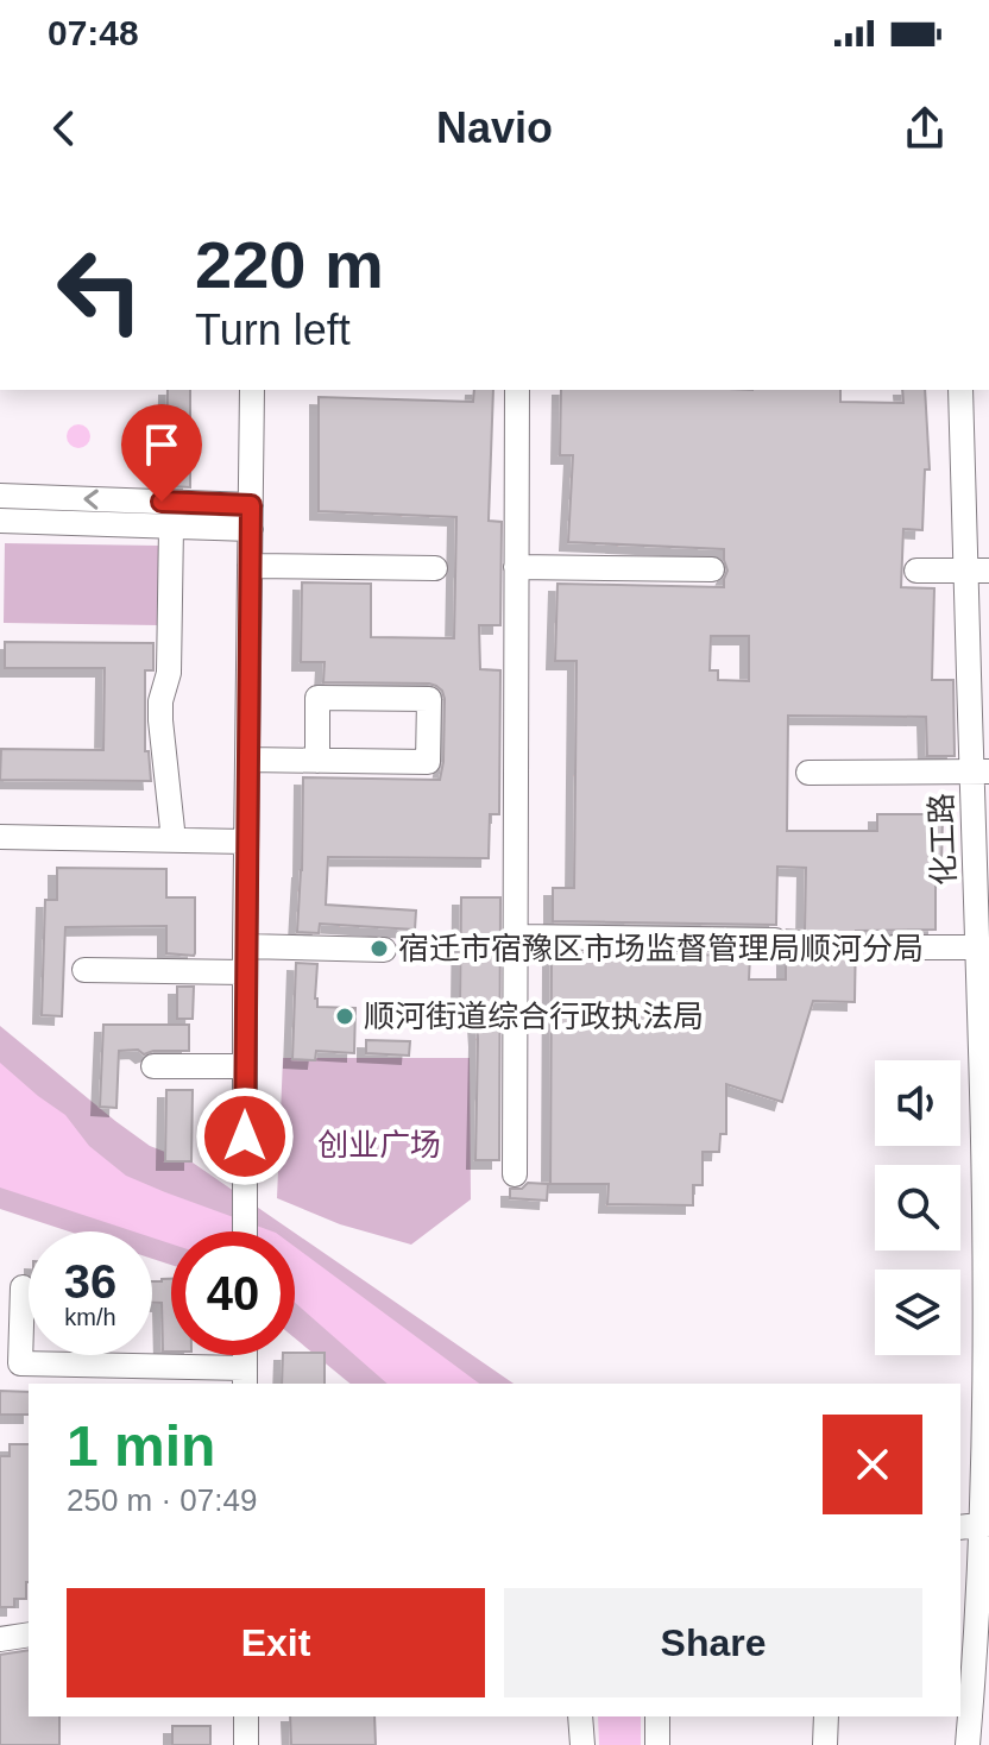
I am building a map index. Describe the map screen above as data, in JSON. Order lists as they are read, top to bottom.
{
  "streets": {
    "street": ["化工路"]
  },
  "parks": ["创业广场"],
  "places": ["宿迁市宿豫区市场监督管理局顺河分局", "顺河街道综合行政执法局"],
  "page": {
    "status": "07:48",
    "header": "Navio",
    "turn": ["220 m", "Turn left"],
    "speed": "36 km/h",
    "limit": "40",
    "heading": ["1 min", "250 m · 07:49"],
    "buttons": ["Exit", "Share"]
  }
}
